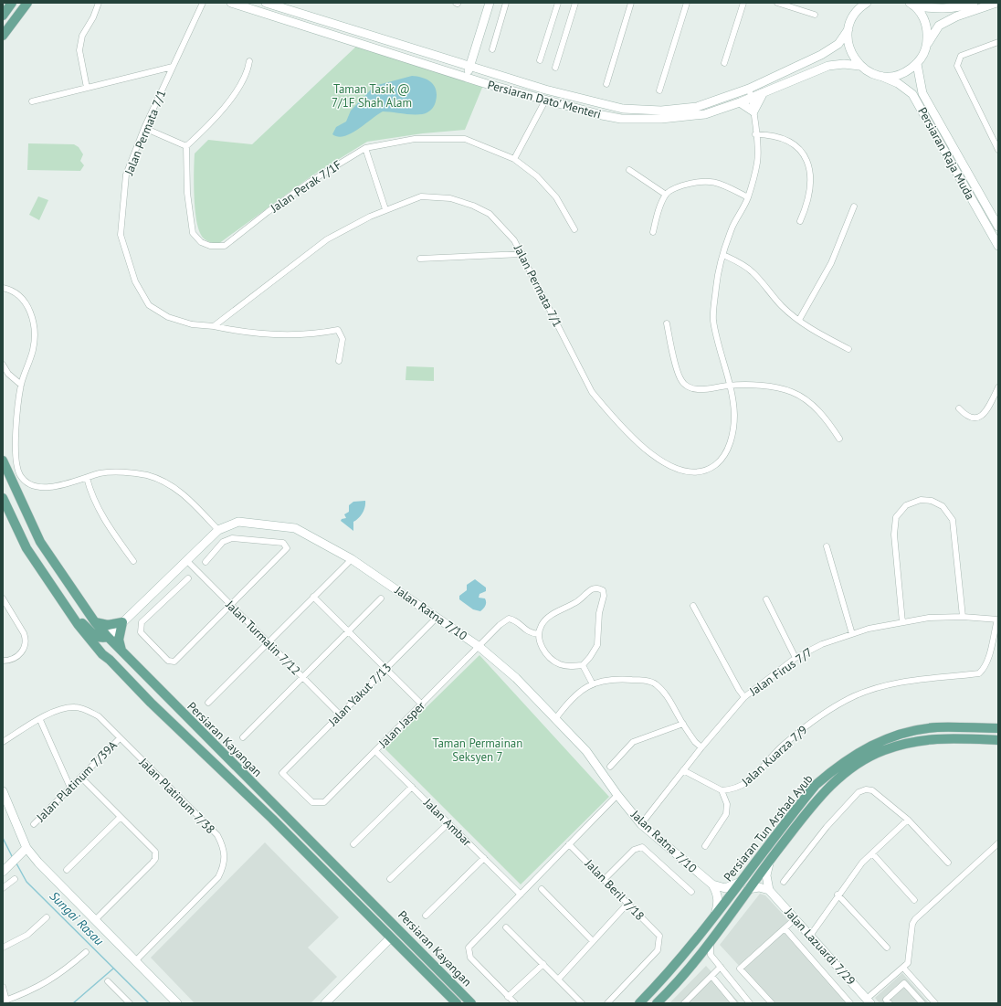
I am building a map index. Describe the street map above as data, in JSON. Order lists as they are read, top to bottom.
{
  "streets": {
    "main road": [
      "Persiaran Dato' Menteri",
      "Persiaran Raja Muda",
      "Jalan Ratna 7/10",
      "Persiaran Kayangan",
      "Persiaran Tun Arshad Ayub",
      "Jalan Lazuardi 7/29"
    ],
    "street": [
      "Jalan Permata 7/1",
      "Jalan Perak 7/1F",
      "Jalan Turmalin 7/12",
      "Jalan Firus 7/7",
      "Jalan Yakut 7/13",
      "Jalan Jasper",
      "Jalan Kuarza 7/9",
      "Jalan Platinum 7/39A",
      "Jalan Platinum 7/38",
      "Jalan Ambar",
      "Jalan Beril 7/18"
    ]
  },
  "crossings": [
    ["Persiaran Dato' Menteri", "Jalan Permata 7/1"],
    ["Persiaran Dato' Menteri", "Persiaran Raja Muda"],
    ["Jalan Ratna 7/10", "Jalan Turmalin 7/12"],
    ["Jalan Ratna 7/10", "Jalan Firus 7/7"],
    ["Jalan Ratna 7/10", "Jalan Yakut 7/13"],
    ["Jalan Ratna 7/10", "Jalan Jasper"],
    ["Jalan Ratna 7/10", "Persiaran Kayangan"],
    ["Jalan Turmalin 7/12", "Jalan Yakut 7/13"],
    ["Jalan Firus 7/7", "Jalan Kuarza 7/9"],
    ["Jalan Yakut 7/13", "Jalan Jasper"],
    ["Jalan Jasper", "Jalan Ambar"],
    ["Jalan Platinum 7/39A", "Jalan Platinum 7/38"]
  ],
  "water": ["Sungai Rasau"],
  "parks": ["Taman Tasik @ 7/1F Shah Alam", "Taman Permainan Seksyen 7"]
}
